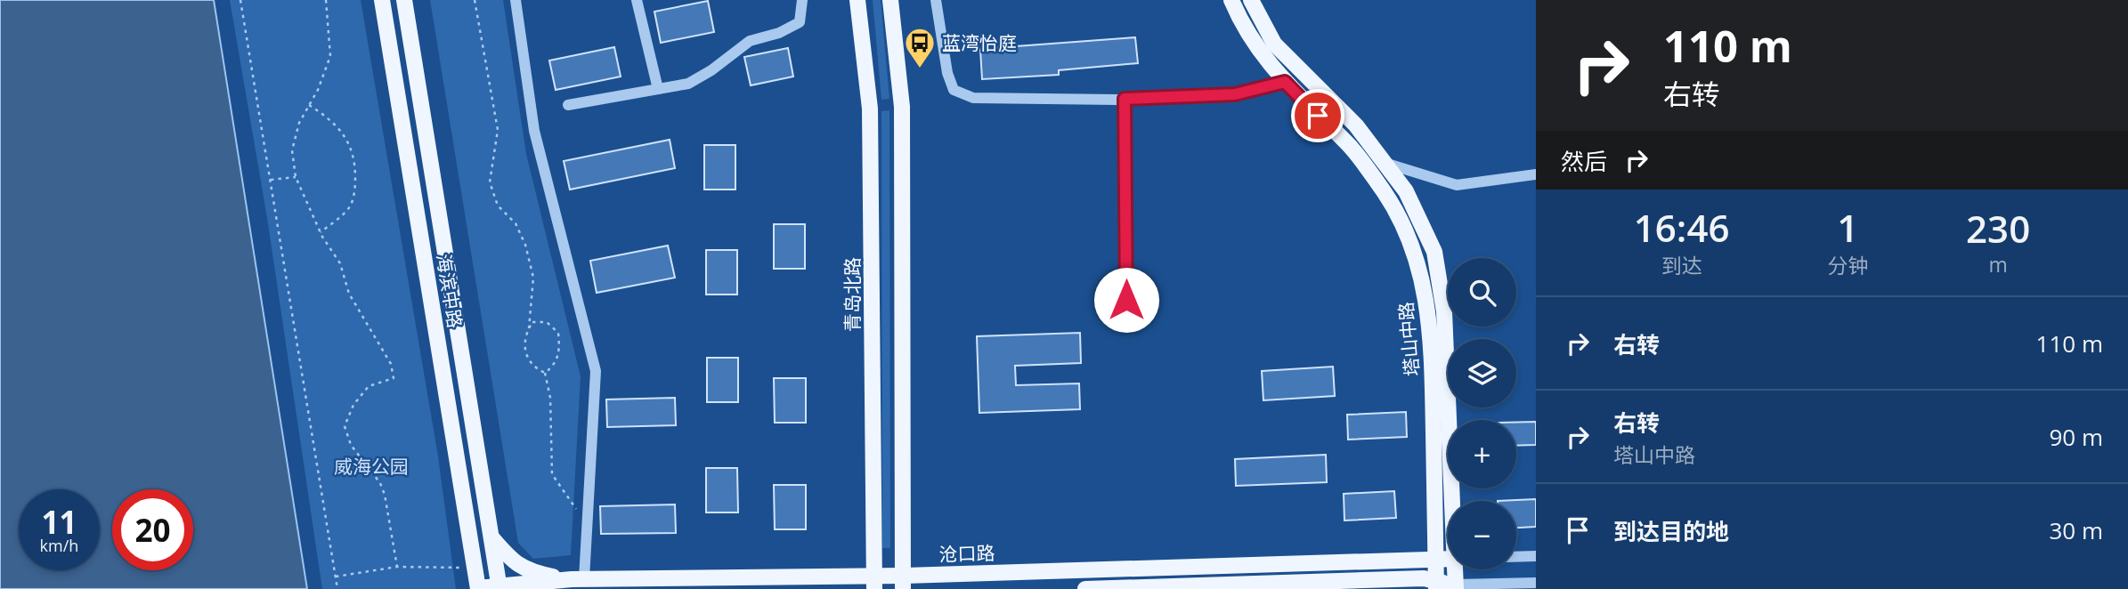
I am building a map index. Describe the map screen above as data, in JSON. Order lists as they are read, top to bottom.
{
  "streets": {
    "main road": [
      "海滨中路",
      "青岛北路",
      "塔山中路",
      "沧口路"
    ]
  },
  "crossings": [
    ["海滨中路", "沧口路"],
    ["青岛北路", "沧口路"],
    ["塔山中路", "沧口路"]
  ],
  "parks": ["威海公园"],
  "places": {
    "bus stop": ["蓝湾怡庭"]
  },
  "page": {
    "turn": ["110 m", "右转"],
    "then": "然后",
    "eta": [
      "16:46",
      "到达",
      "1",
      "分钟",
      "230",
      "m"
    ],
    "map_buttons": ["+", "−"],
    "list": [
      {
        "name": "右转",
        "value": "110 m"
      },
      {
        "name": "右转",
        "note": "塔山中路",
        "value": "90 m"
      },
      {
        "name": "到达目的地",
        "value": "30 m"
      }
    ],
    "speed": "11 km/h",
    "limit": "20"
  }
}
